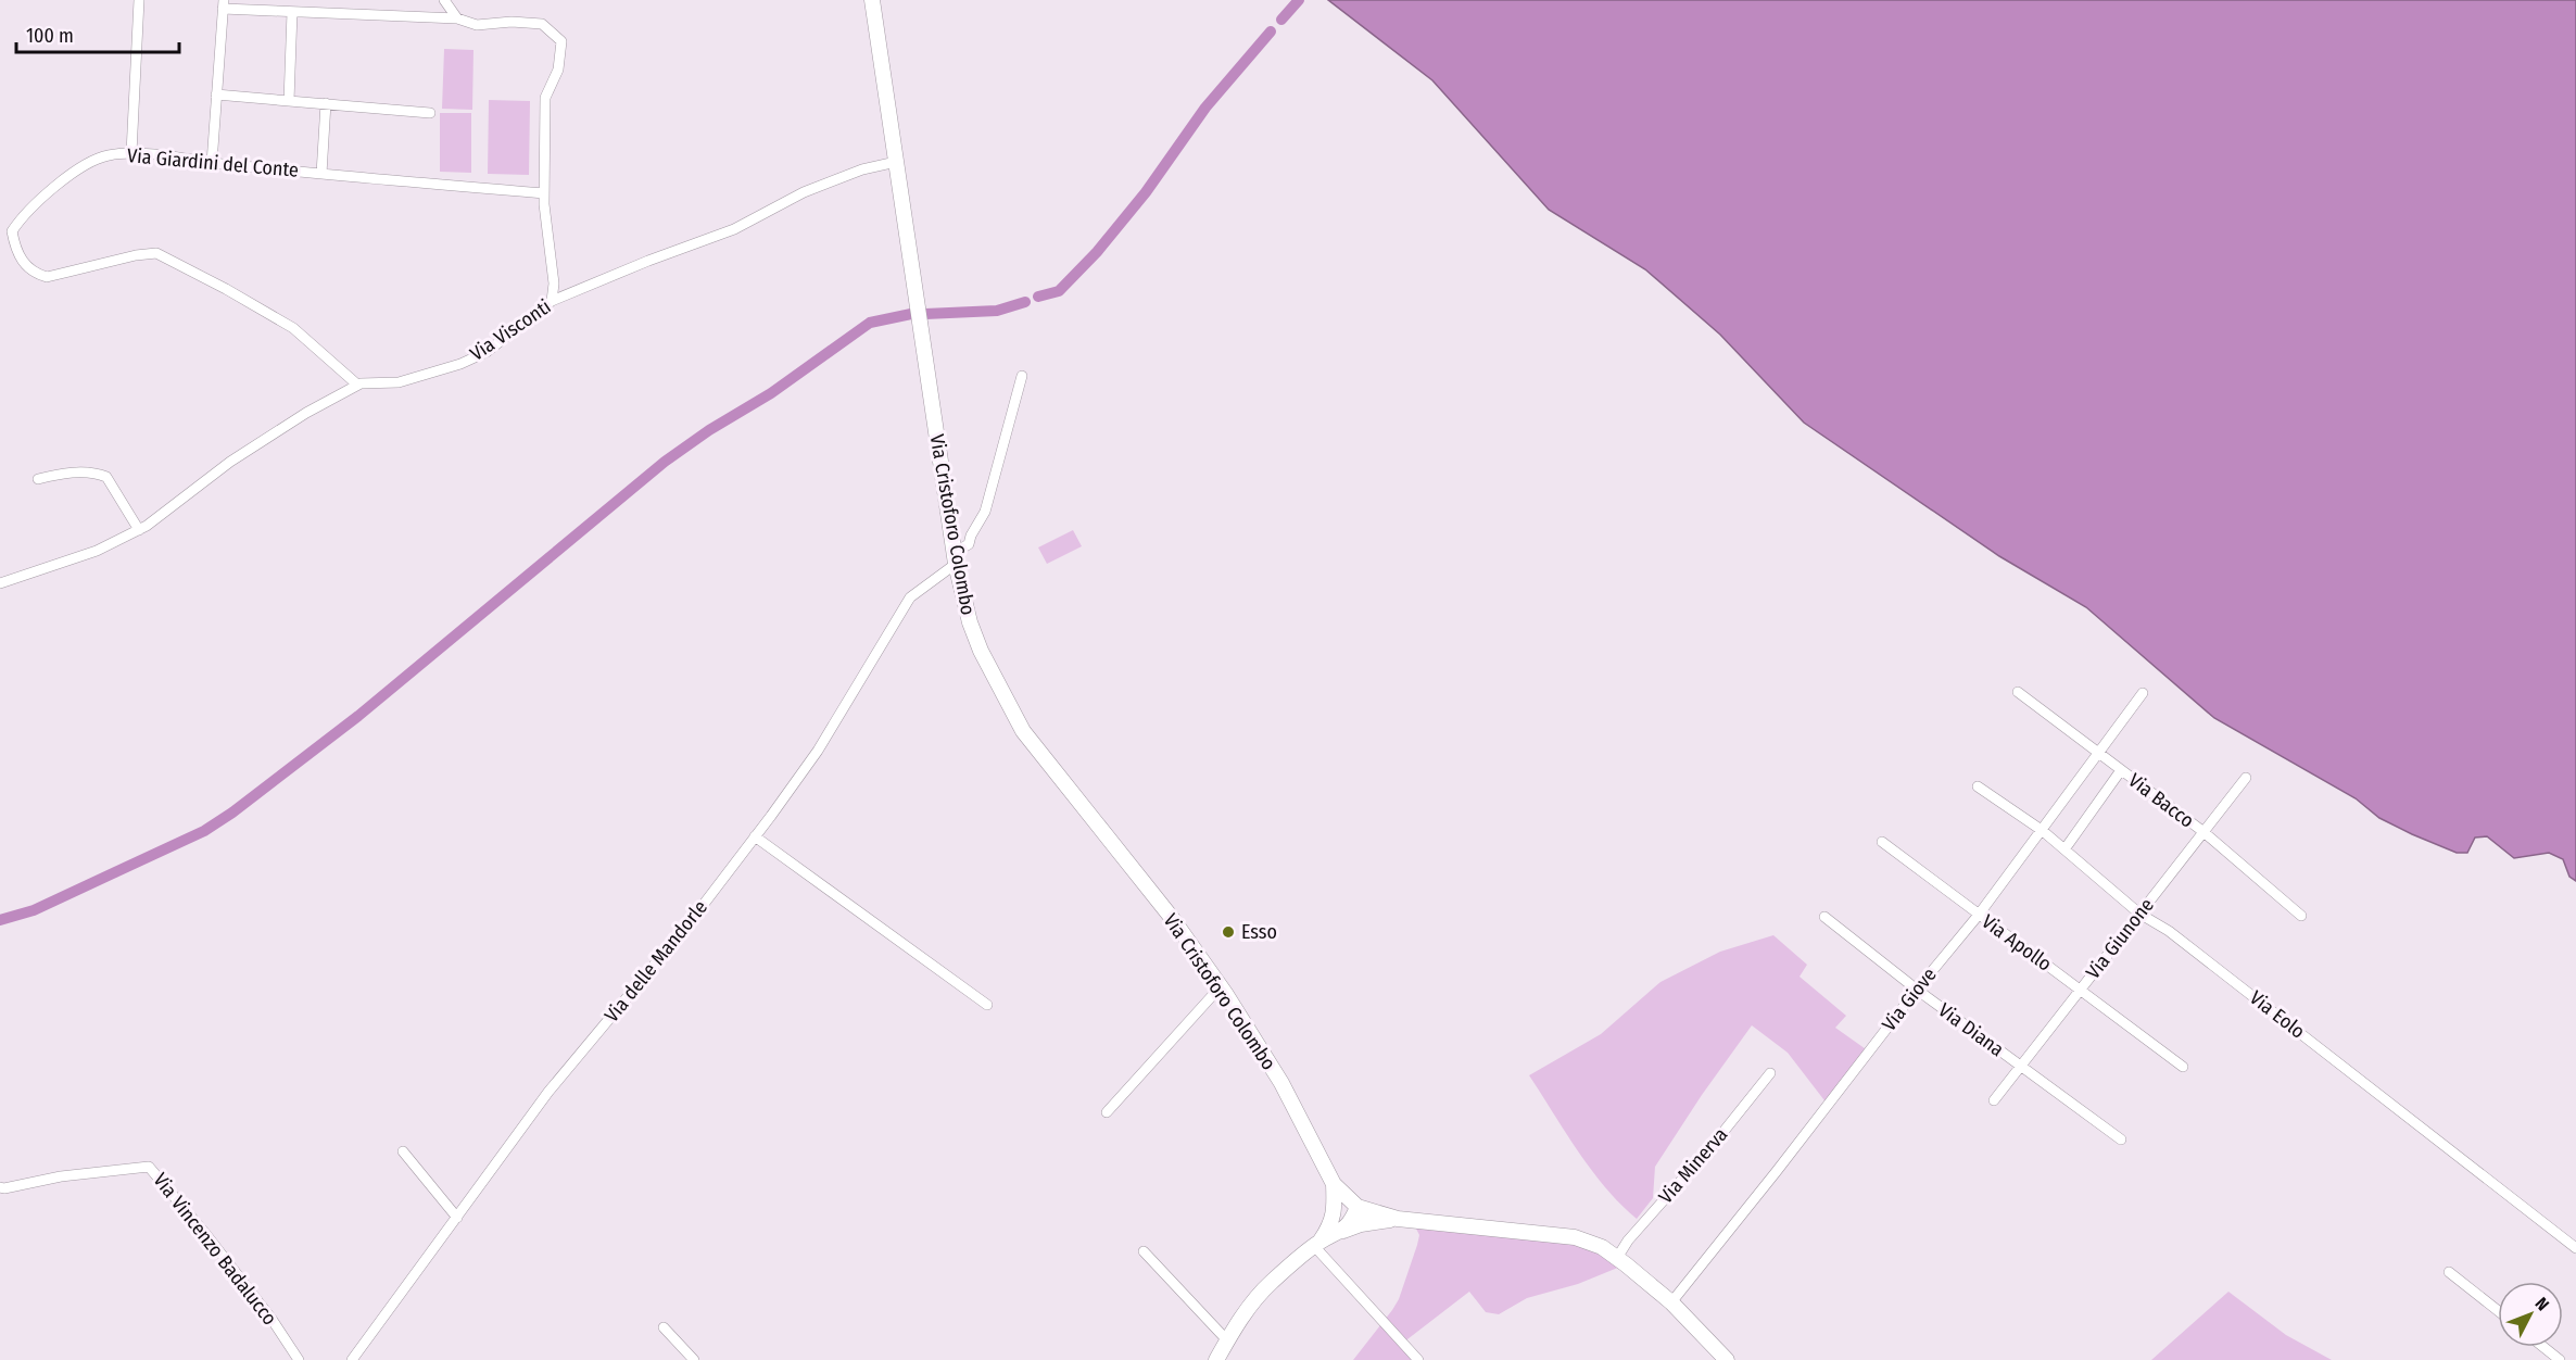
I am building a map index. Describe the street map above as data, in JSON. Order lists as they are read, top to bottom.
{
  "streets": {
    "main road": ["Via Cristoforo Colombo"],
    "street": [
      "Via Giardini del Conte",
      "Via Visconti",
      "Via Bacco",
      "Via Giunone",
      "Via Apollo",
      "Via delle Mandorle",
      "Via Giove",
      "Via Eolo",
      "Via Diana",
      "Via Minerva",
      "Via Vincenzo Badalucco"
    ]
  },
  "crossings": [
    ["Via Giardini del Conte", "Via Visconti"],
    ["Via Visconti", "Via Cristoforo Colombo"],
    ["Via Cristoforo Colombo", "Via delle Mandorle"],
    ["Via Bacco", "Via Giunone"],
    ["Via Bacco", "Via Giove"],
    ["Via Giunone", "Via Apollo"],
    ["Via Giunone", "Via Eolo"],
    ["Via Giunone", "Via Diana"],
    ["Via Apollo", "Via Giove"],
    ["Via Giove", "Via Eolo"],
    ["Via Giove", "Via Diana"]
  ],
  "places": ["Esso"],
  "scale_bar": "100 m",
  "north": "top right"
}
